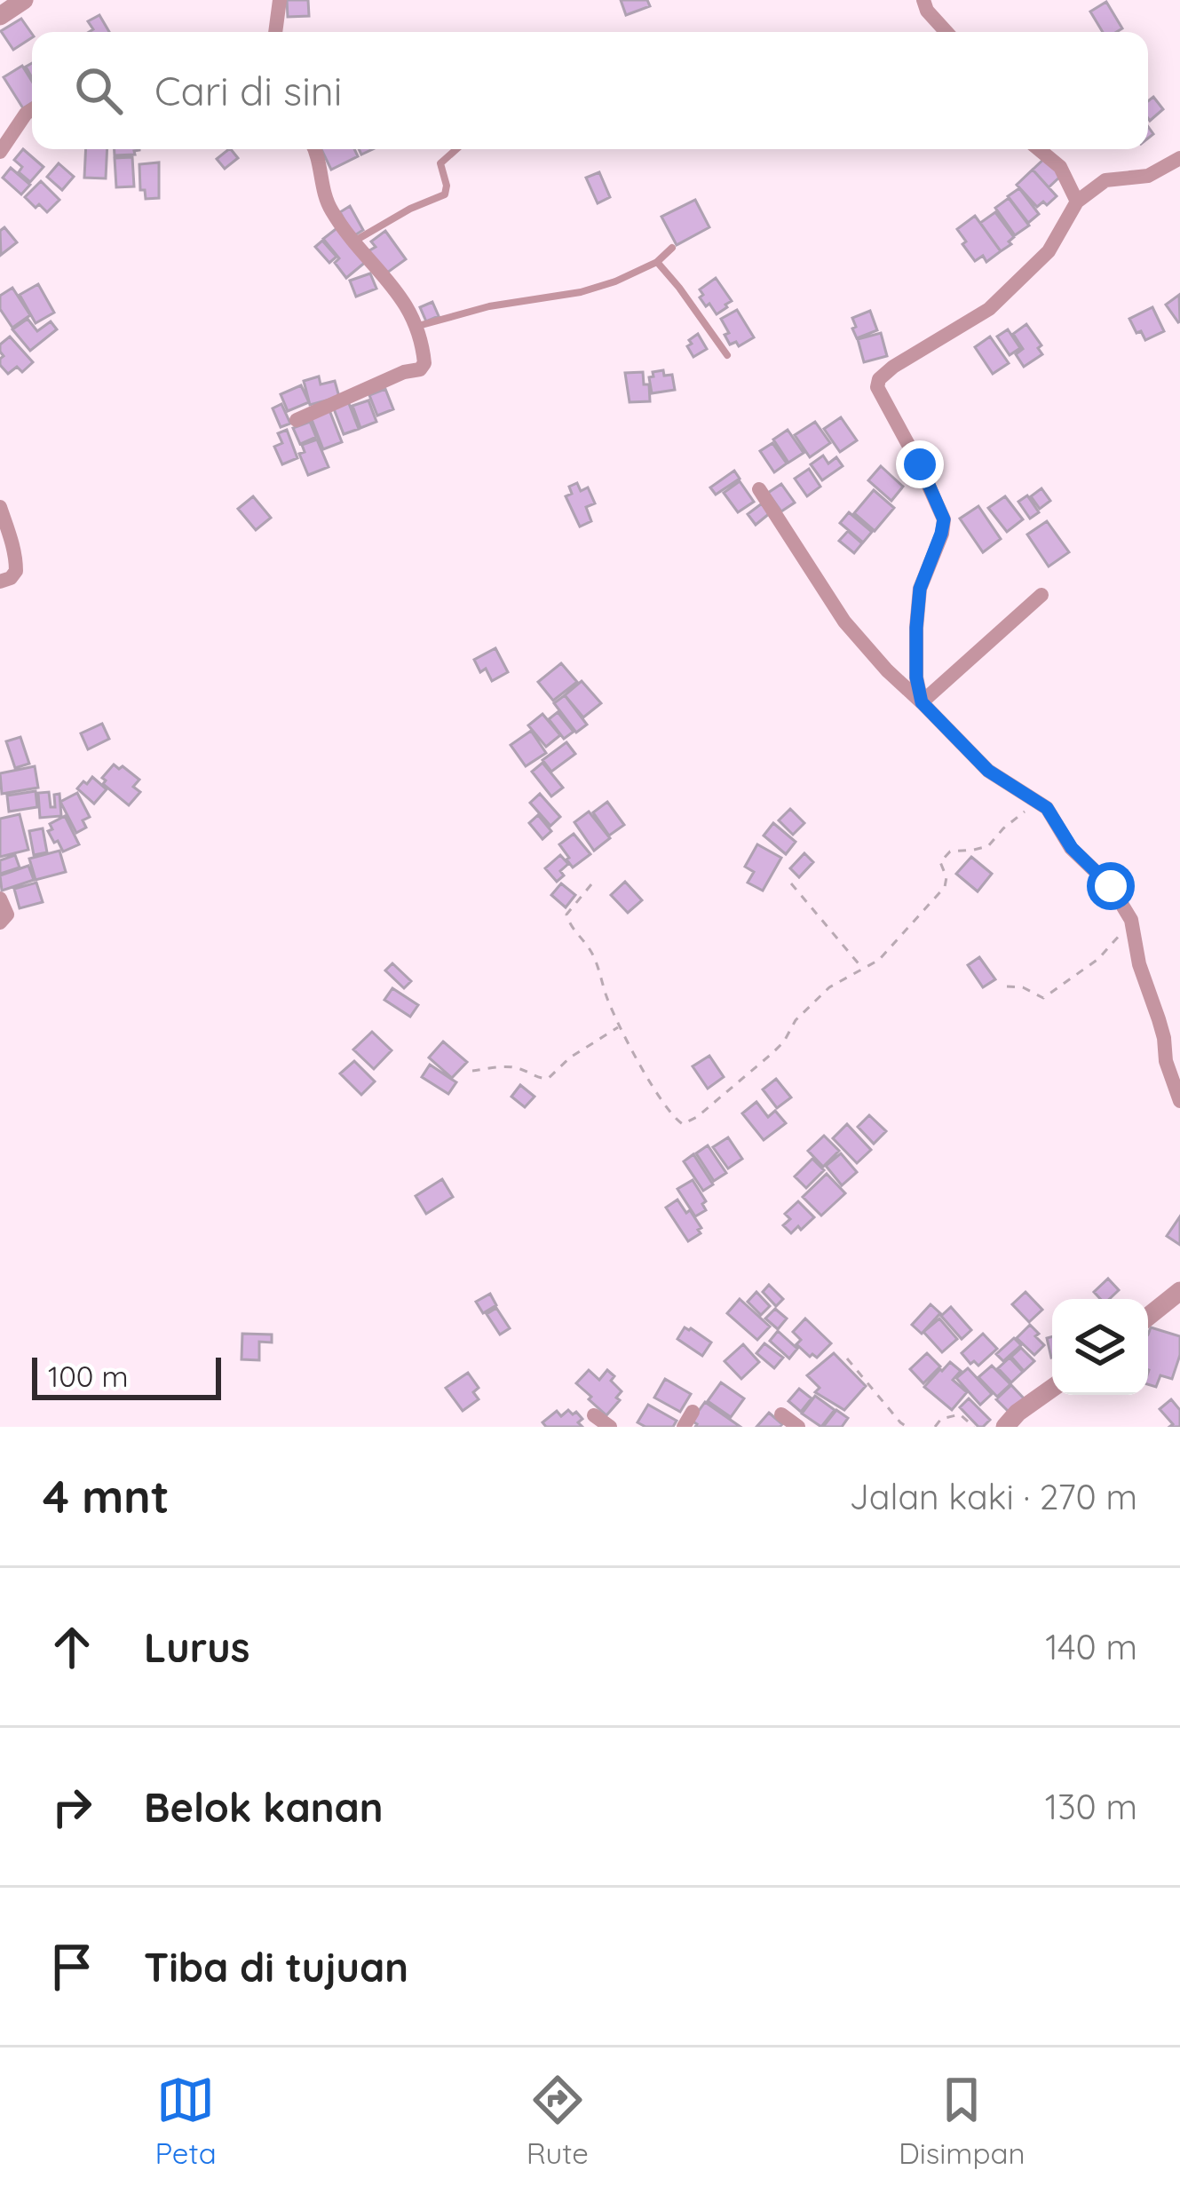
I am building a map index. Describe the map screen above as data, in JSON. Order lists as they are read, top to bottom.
{
  "scale_bar": "100 m",
  "page": {
    "search": "Cari di sini",
    "scale": "100 m",
    "heading": ["4 mnt", "Jalan kaki · 270 m"],
    "list": [
      ["Lurus", "140 m"],
      ["Belok kanan", "130 m"],
      "Tiba di tujuan"
    ],
    "nav": ["Peta", "Rute", "Disimpan"]
  }
}
